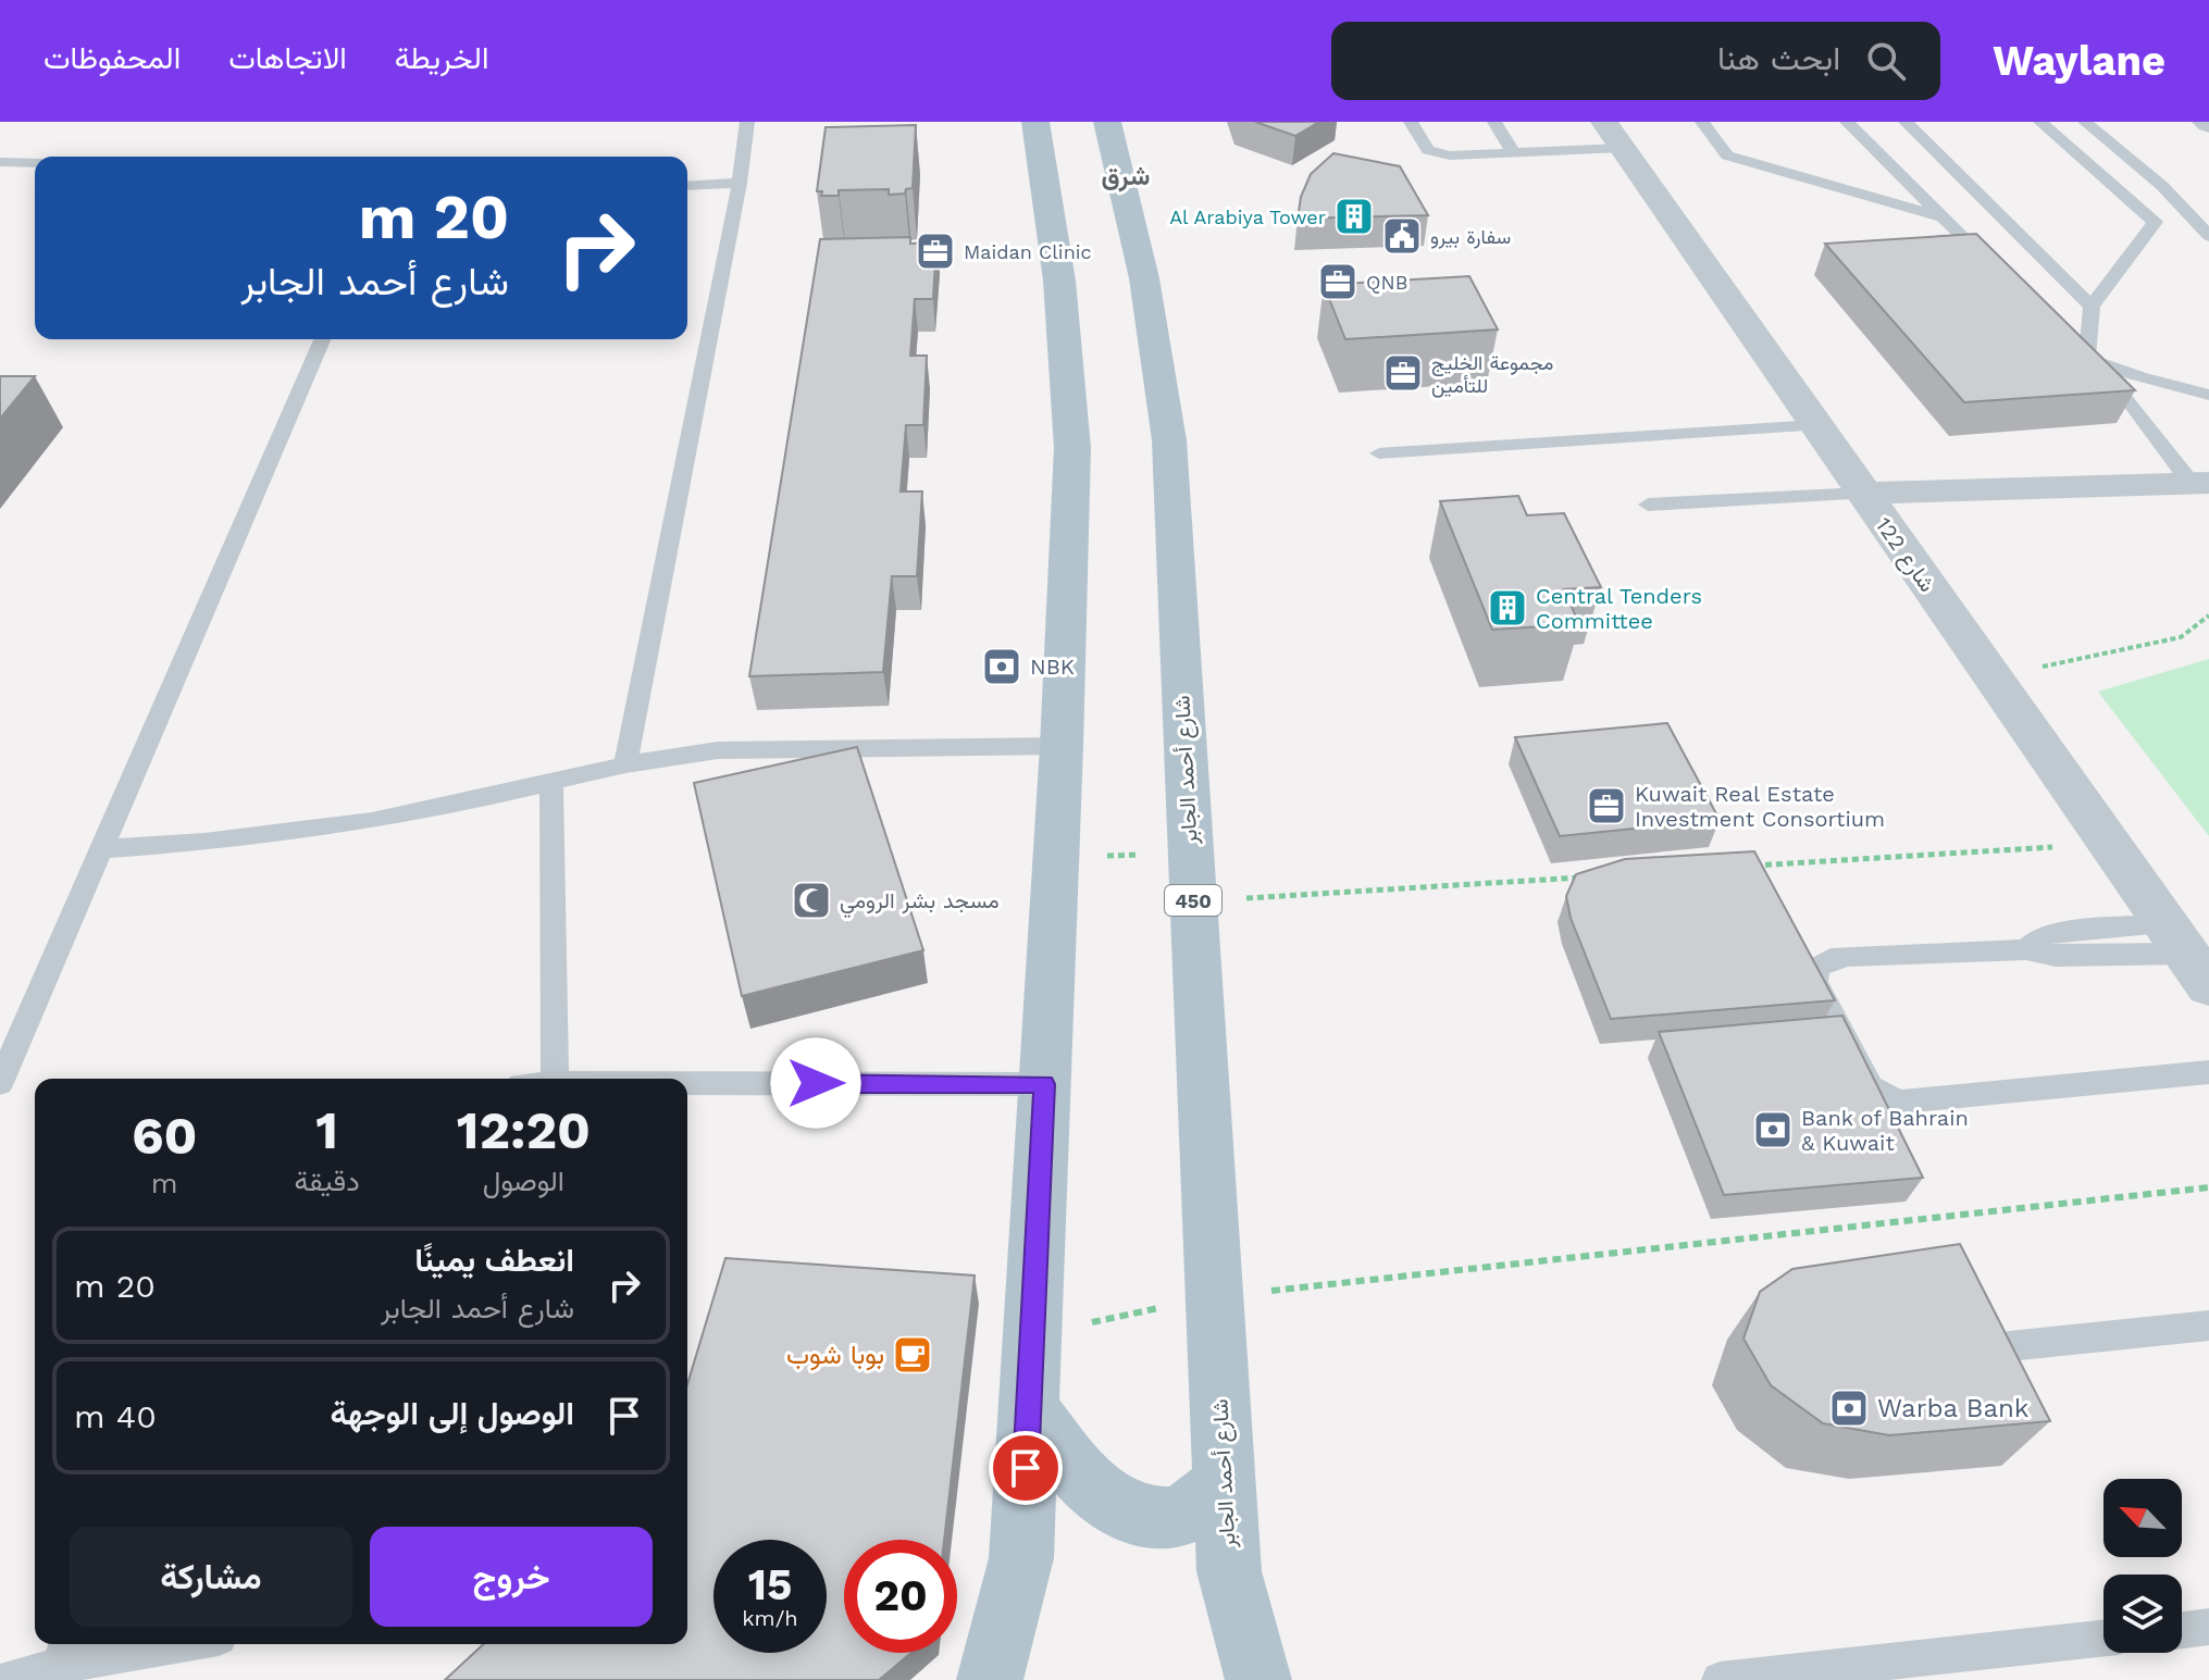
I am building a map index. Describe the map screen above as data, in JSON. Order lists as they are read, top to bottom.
{
  "streets": {
    "main road": ["شارع أحمد الجابر", "450"],
    "street": ["شارع 122"]
  },
  "districts": ["شرق"],
  "places": {
    "building": ["Al Arabiya Tower", "Central Tenders Committee"],
    "public building": ["سفارة بيرو"],
    "office": [
      "Maidan Clinic",
      "QNB",
      "مجموعة الخليج للتأمين",
      "Kuwait Real Estate Investment Consortium"
    ],
    "bank": ["NBK", "Bank of Bahrain & Kuwait", "Warba Bank"],
    "mosque": ["مسجد بشر الرومي"],
    "cafe": ["بوبا شوب"]
  },
  "north": "top left",
  "page": {
    "header": "Waylane",
    "search": "ابحث هنا",
    "nav": ["الخريطة", "الاتجاهات", "المحفوظات"],
    "turn": ["20 m", "شارع أحمد الجابر"],
    "eta": [
      "12:20",
      "الوصول",
      "1",
      "دقيقة",
      "60",
      "m"
    ],
    "list": [
      {
        "name": "انعطف يمينًا",
        "note": "شارع أحمد الجابر",
        "value": "20 m"
      },
      {
        "name": "الوصول إلى الوجهة",
        "value": "40 m"
      }
    ],
    "buttons": ["خروج", "مشاركة"],
    "speed": "15 km/h",
    "limit": "20"
  }
}
